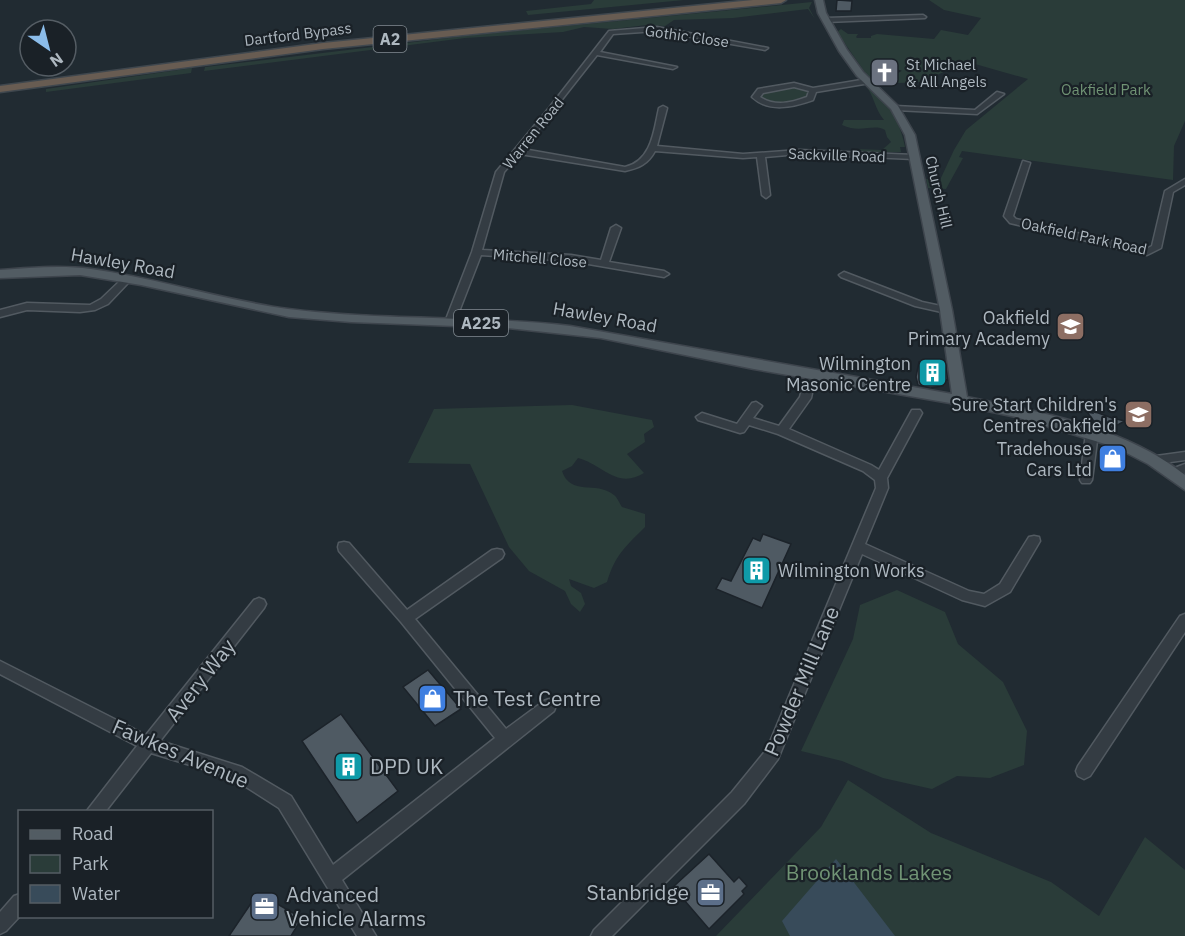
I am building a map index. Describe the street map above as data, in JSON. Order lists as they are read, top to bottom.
{
  "streets": {
    "highway": ["Dartford Bypass", "A2"],
    "main road": ["Church Hill", "Hawley Road", "A225"],
    "street": [
      "Gothic Close",
      "Warren Road",
      "Sackville Road",
      "Oakfield Park Road",
      "Mitchell Close",
      "Avery Way",
      "Powder Mill Lane",
      "Fawkes Avenue"
    ]
  },
  "crossings": [
    ["Gothic Close", "Warren Road"],
    ["Warren Road", "Mitchell Close"],
    ["Warren Road", "Hawley Road"],
    ["Sackville Road", "Church Hill"],
    ["Church Hill", "Hawley Road"],
    ["Avery Way", "Fawkes Avenue"]
  ],
  "parks": ["Oakfield Park", "Brooklands Lakes"],
  "places": {
    "church": ["St Michael & All Angels"],
    "school or university": ["Oakfield Primary Academy", "Sure Start Children's Centres Oakfield"],
    "building": ["Wilmington Masonic Centre", "Wilmington Works", "DPD UK"],
    "shop": ["Tradehouse Cars Ltd", "The Test Centre"],
    "office": ["Stanbridge", "Advanced Vehicle Alarms"]
  },
  "legend": ["Road", "Park", "Water"],
  "north": "bottom right"
}
